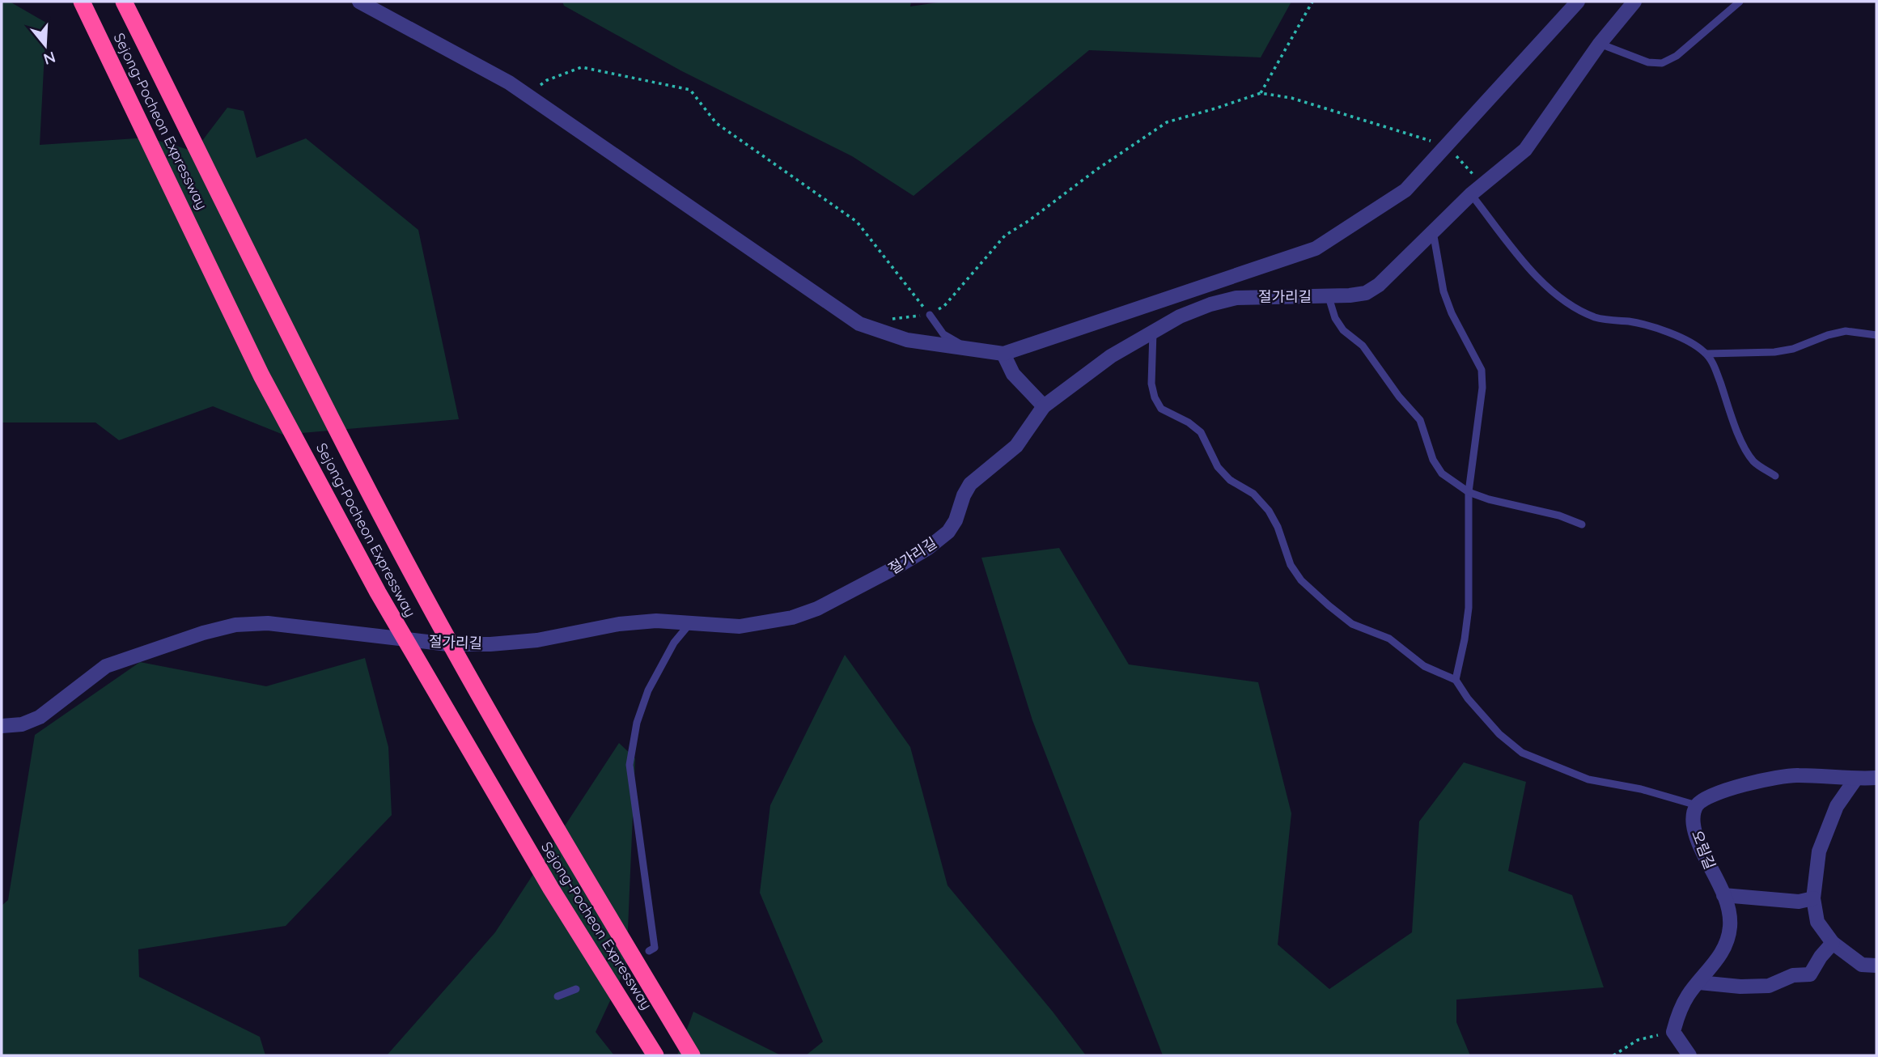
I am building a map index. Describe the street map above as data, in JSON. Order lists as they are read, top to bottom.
{
  "streets": {
    "highway": ["Sejong-Pocheon Expressway"],
    "street": ["절가리길", "오림길"]
  },
  "north": "bottom"
}
